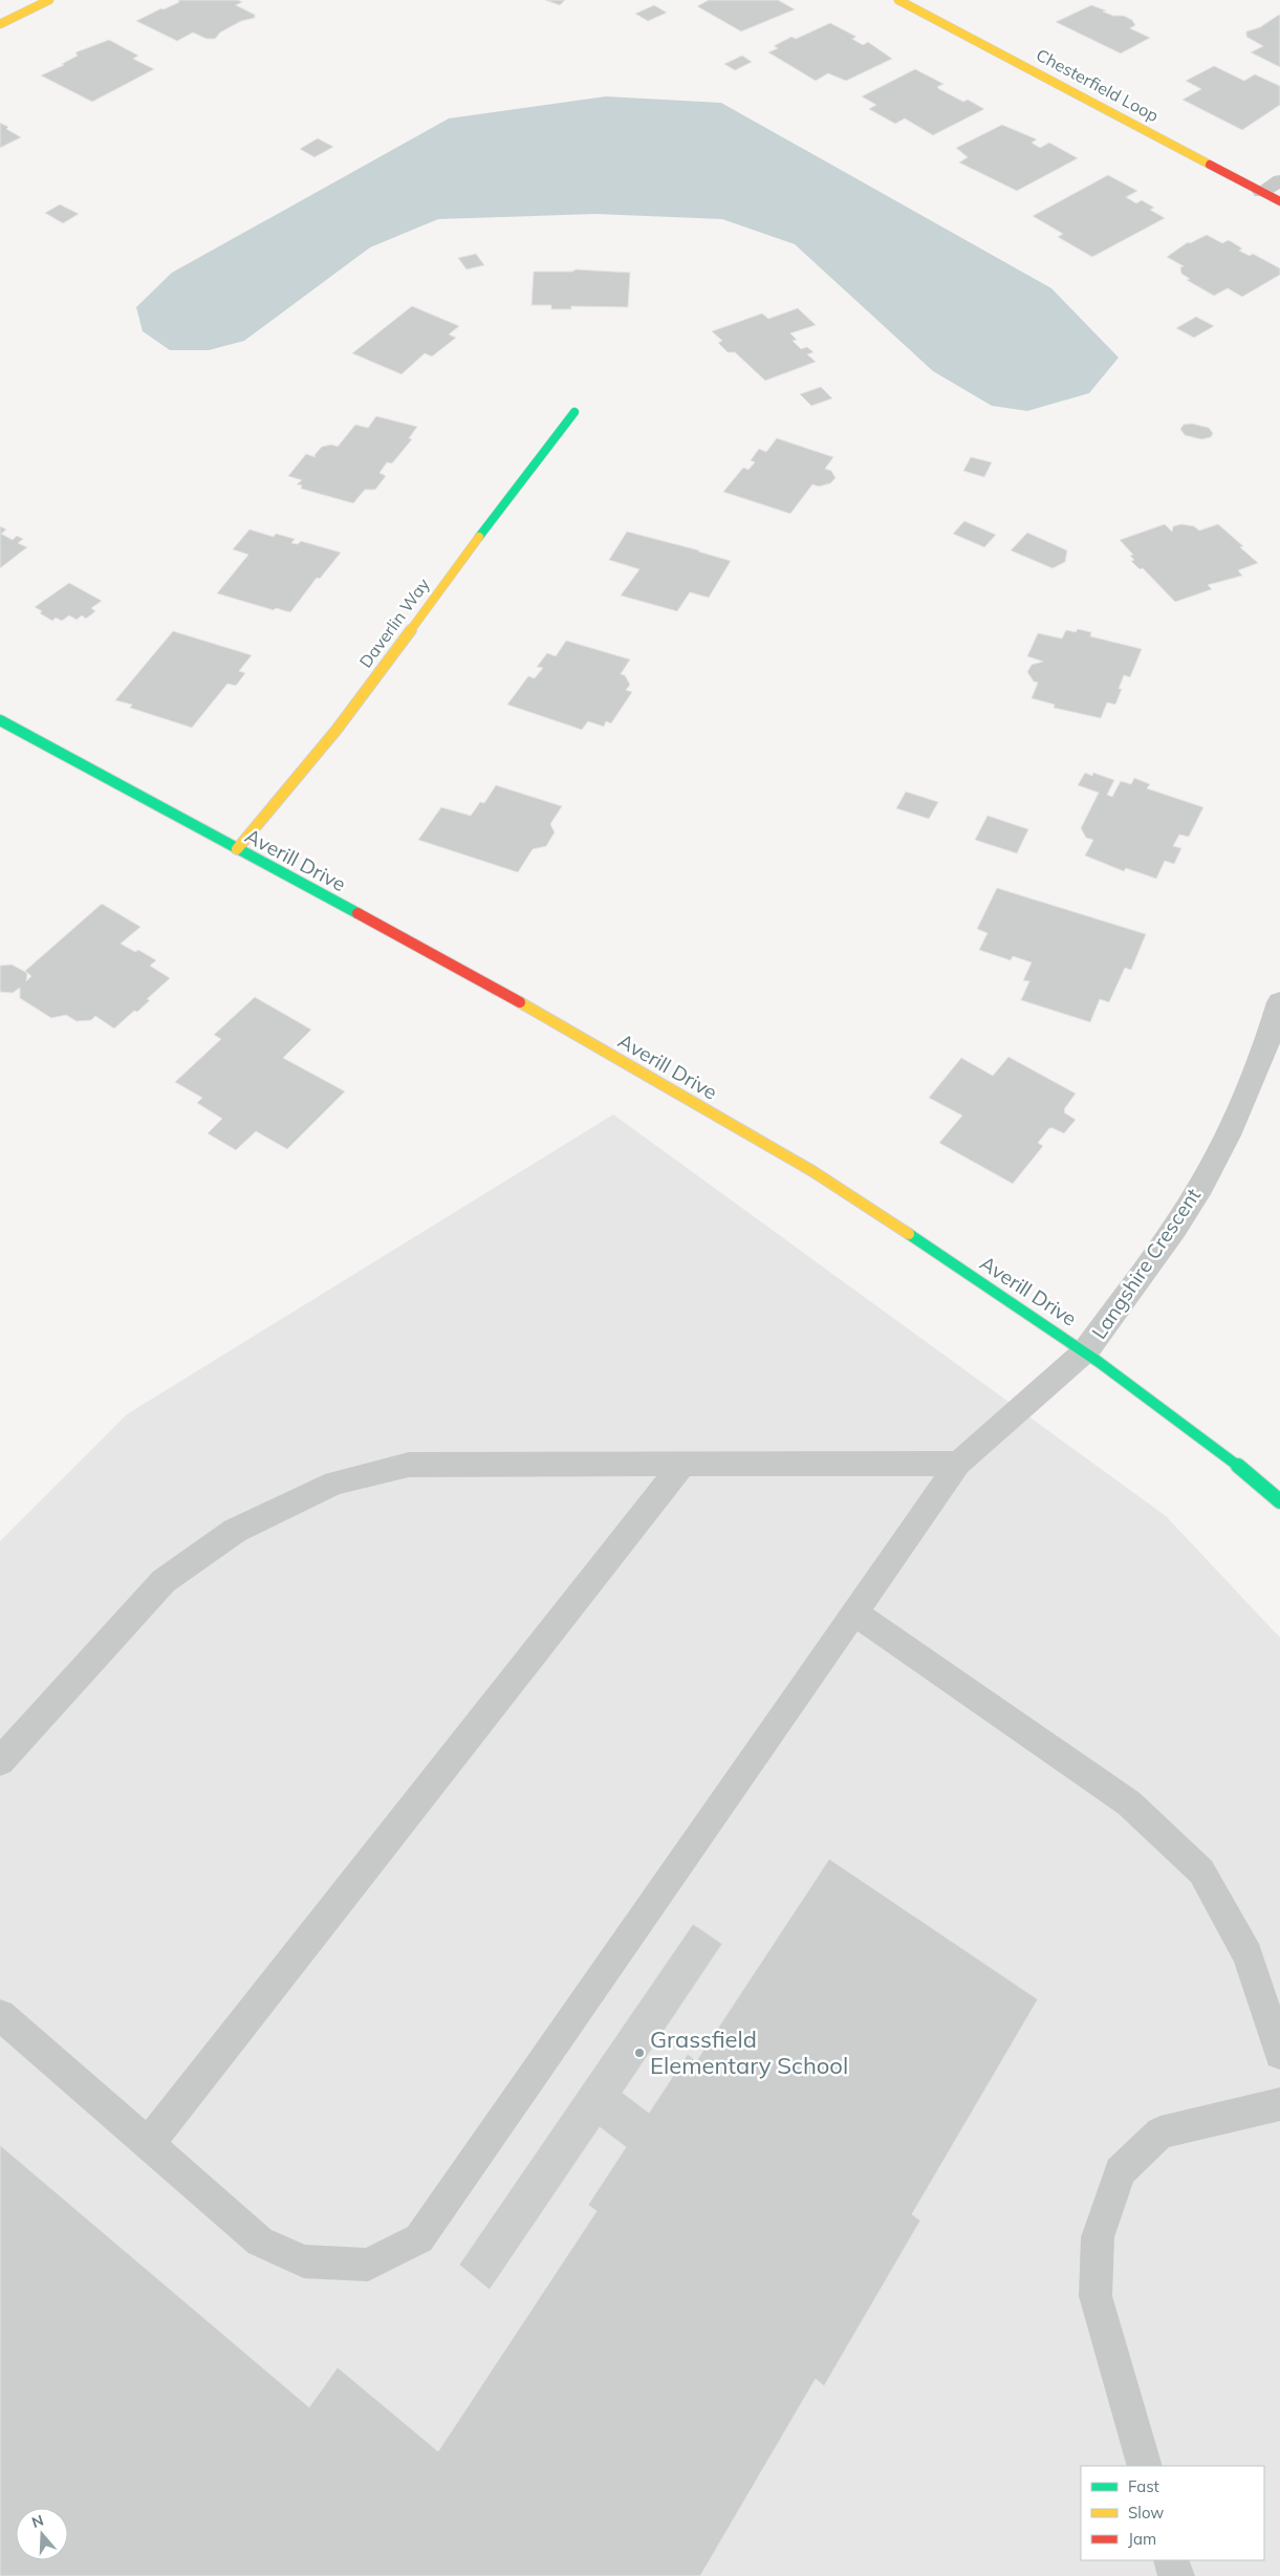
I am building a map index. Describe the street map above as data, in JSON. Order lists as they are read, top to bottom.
{
  "streets": {
    "street": [
      "Chesterfield Loop",
      "Daverlin Way",
      "Averill Drive",
      "Langshire Crescent"
    ]
  },
  "crossings": [
    ["Daverlin Way", "Averill Drive"],
    ["Averill Drive", "Langshire Crescent"]
  ],
  "places": ["Grassfield Elementary School"],
  "legend": ["Fast", "Slow", "Jam"],
  "north": "top"
}
